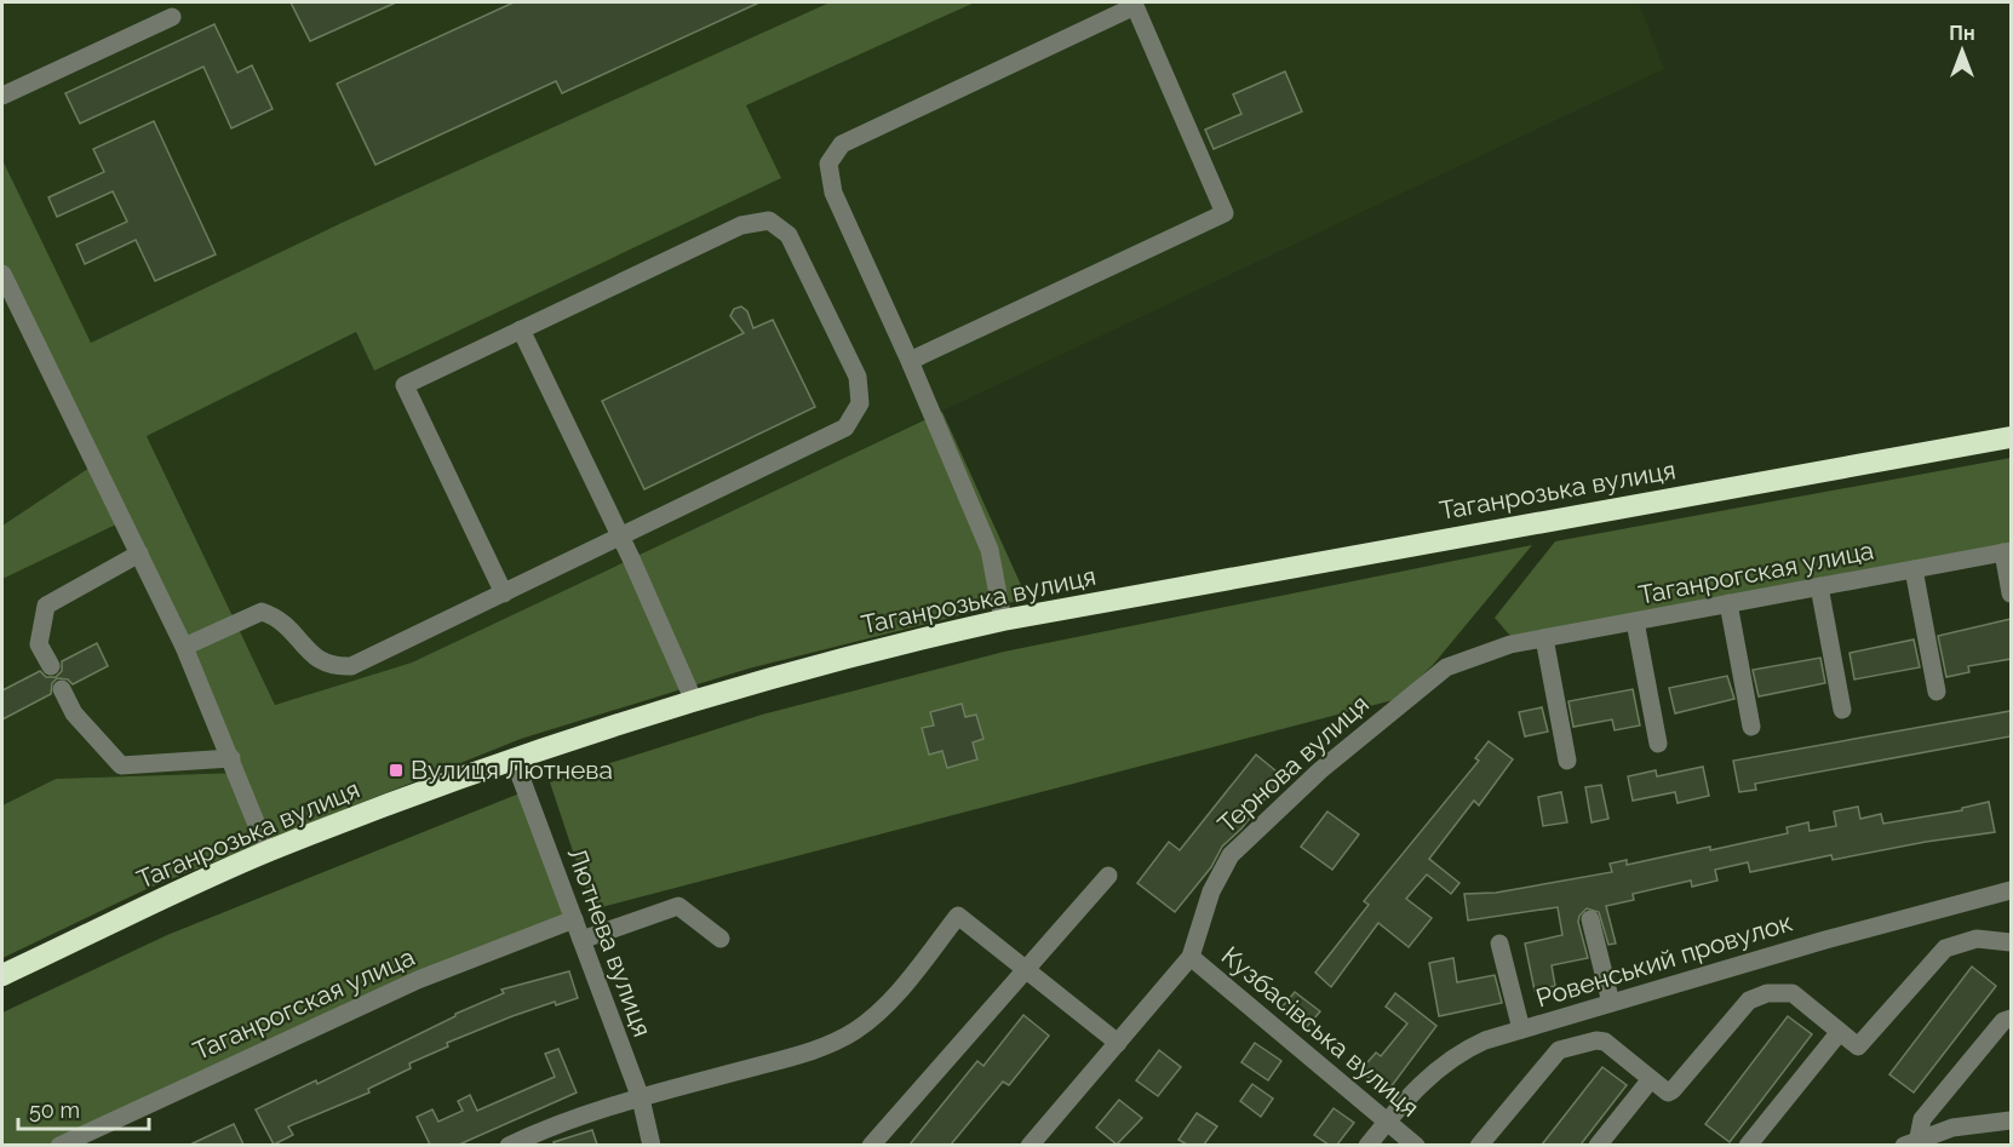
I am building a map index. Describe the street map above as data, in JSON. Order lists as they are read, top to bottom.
{
  "streets": {
    "highway": ["Таганрозька вулиця"],
    "street": [
      "Таганрогская улица",
      "Тернова вулиця",
      "Лютнева вулиця",
      "Ровенський провулок",
      "Кузбасівська вулиця"
    ]
  },
  "crossings": [
    ["Таганрозька вулиця", "Лютнева вулиця"],
    ["Таганрогская улица", "Тернова вулиця"],
    ["Таганрогская улица", "Лютнева вулиця"],
    ["Тернова вулиця", "Кузбасівська вулиця"],
    ["Ровенський провулок", "Кузбасівська вулиця"]
  ],
  "places": {
    "transit": ["Вулиця Лютнева"]
  },
  "scale_bar": "50 m",
  "north": "top"
}
